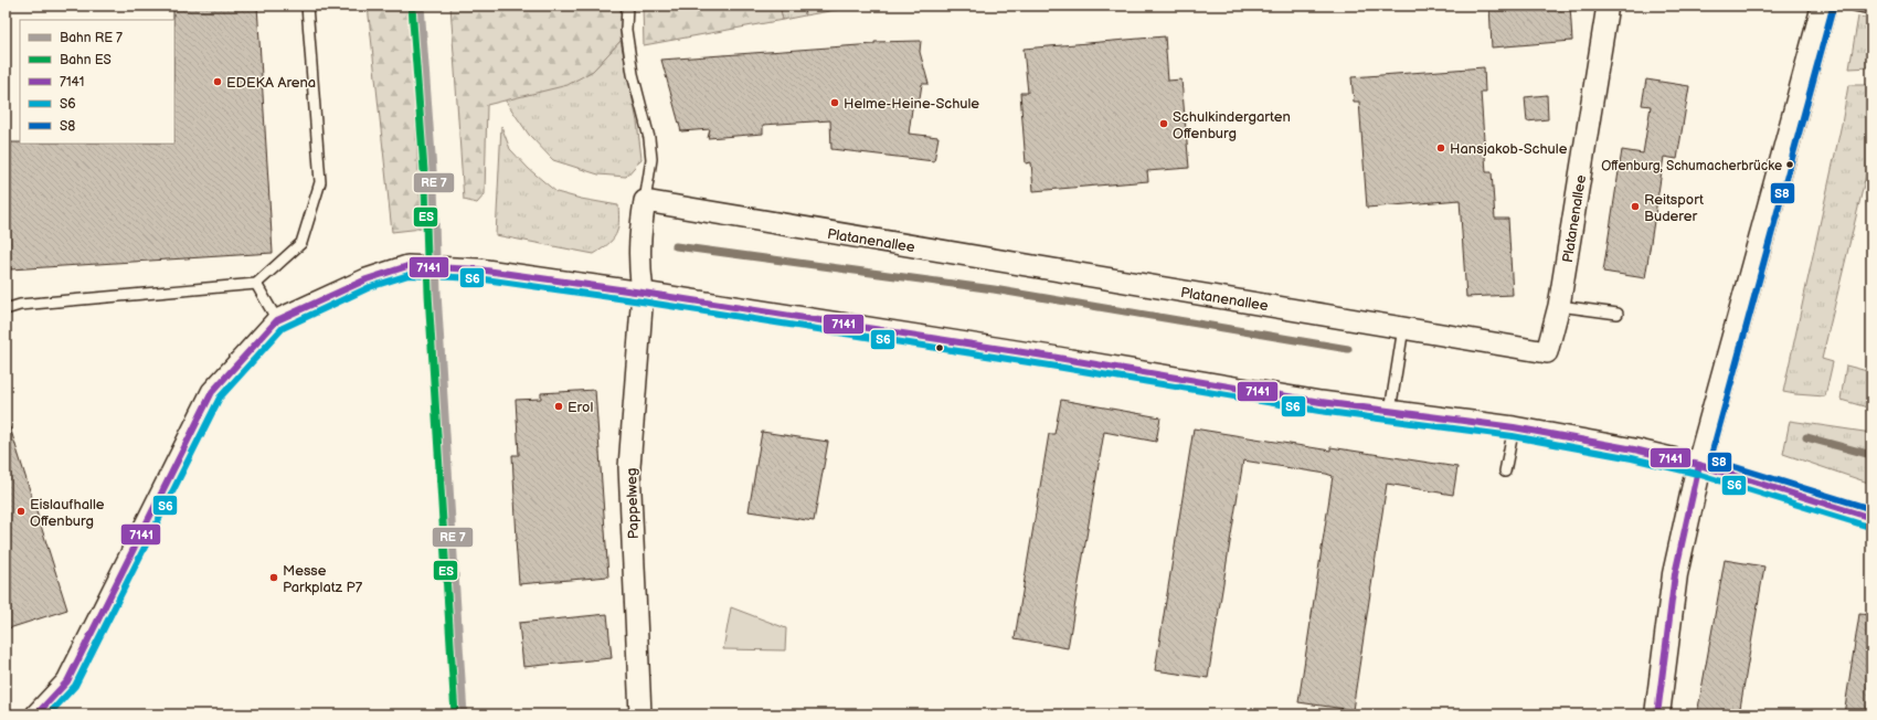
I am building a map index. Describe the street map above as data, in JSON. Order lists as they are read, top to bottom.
{
  "streets": {
    "street": ["Platanenallee", "Pappelweg"]
  },
  "places": [
    "EDEKA Arena",
    "Helme-Heine-Schule",
    "Schulkindergarten Offenburg",
    "Hansjakob-Schule",
    "Offenburg, Schumacherbrücke",
    "Reitsport Buderer",
    "Erol",
    "Eislaufhalle Offenburg",
    "Messe Parkplatz P7"
  ],
  "lines": [
    "rail line ES",
    "transit line S8",
    "transit line 7141",
    "transit line S6"
  ],
  "legend": [
    "Bahn RE 7",
    "Bahn ES",
    "7141",
    "S6",
    "S8"
  ]
}
